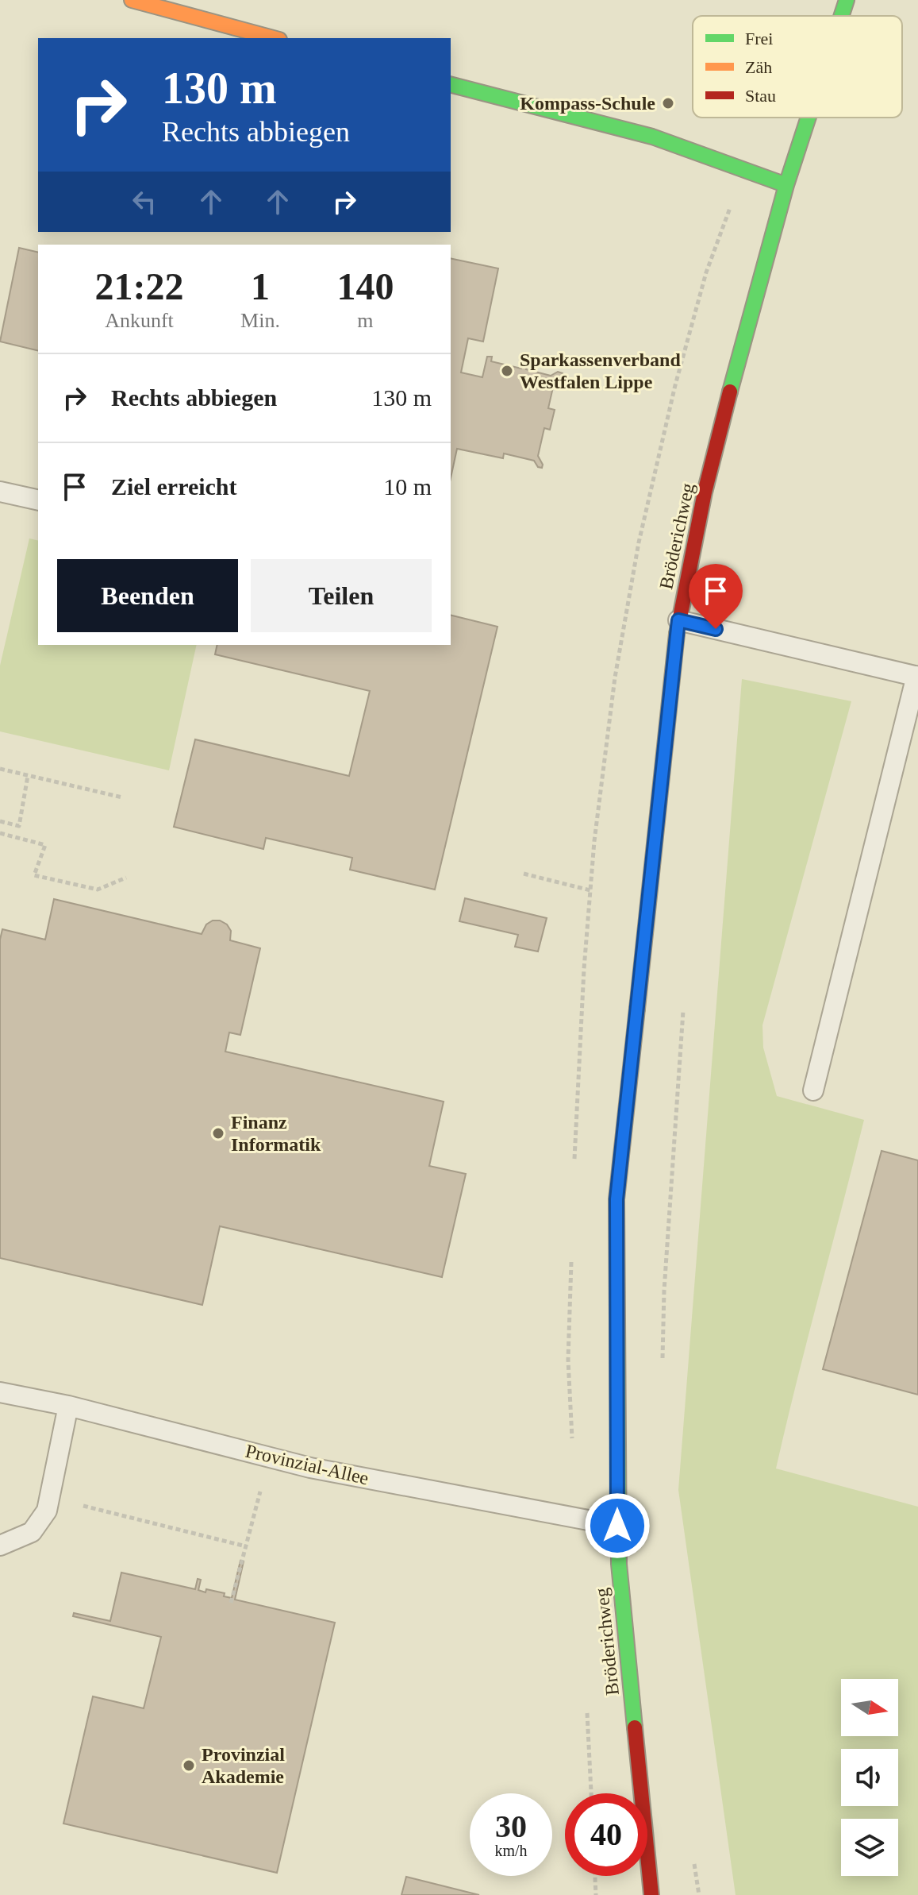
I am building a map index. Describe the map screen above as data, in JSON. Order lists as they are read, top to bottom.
{
  "streets": {
    "street": ["Bröderichweg"],
    "lane": ["Provinzial-Allee"]
  },
  "crossings": [
    ["Bröderichweg", "Provinzial-Allee"]
  ],
  "places": [
    "Kompass-Schule",
    "Sparkassenverband Westfalen Lippe",
    "Finanz Informatik",
    "Provinzial Akademie"
  ],
  "legend": ["Frei", "Zäh", "Stau"],
  "north": "right",
  "page": {
    "turn": ["130 m", "Rechts abbiegen"],
    "eta": [
      "21:22",
      "Ankunft",
      "1",
      "Min.",
      "140",
      "m"
    ],
    "list": [
      {
        "name": "Rechts abbiegen",
        "value": "130 m"
      },
      {
        "name": "Ziel erreicht",
        "value": "10 m"
      }
    ],
    "buttons": ["Beenden", "Teilen"],
    "speed": "30 km/h",
    "limit": "40"
  }
}
